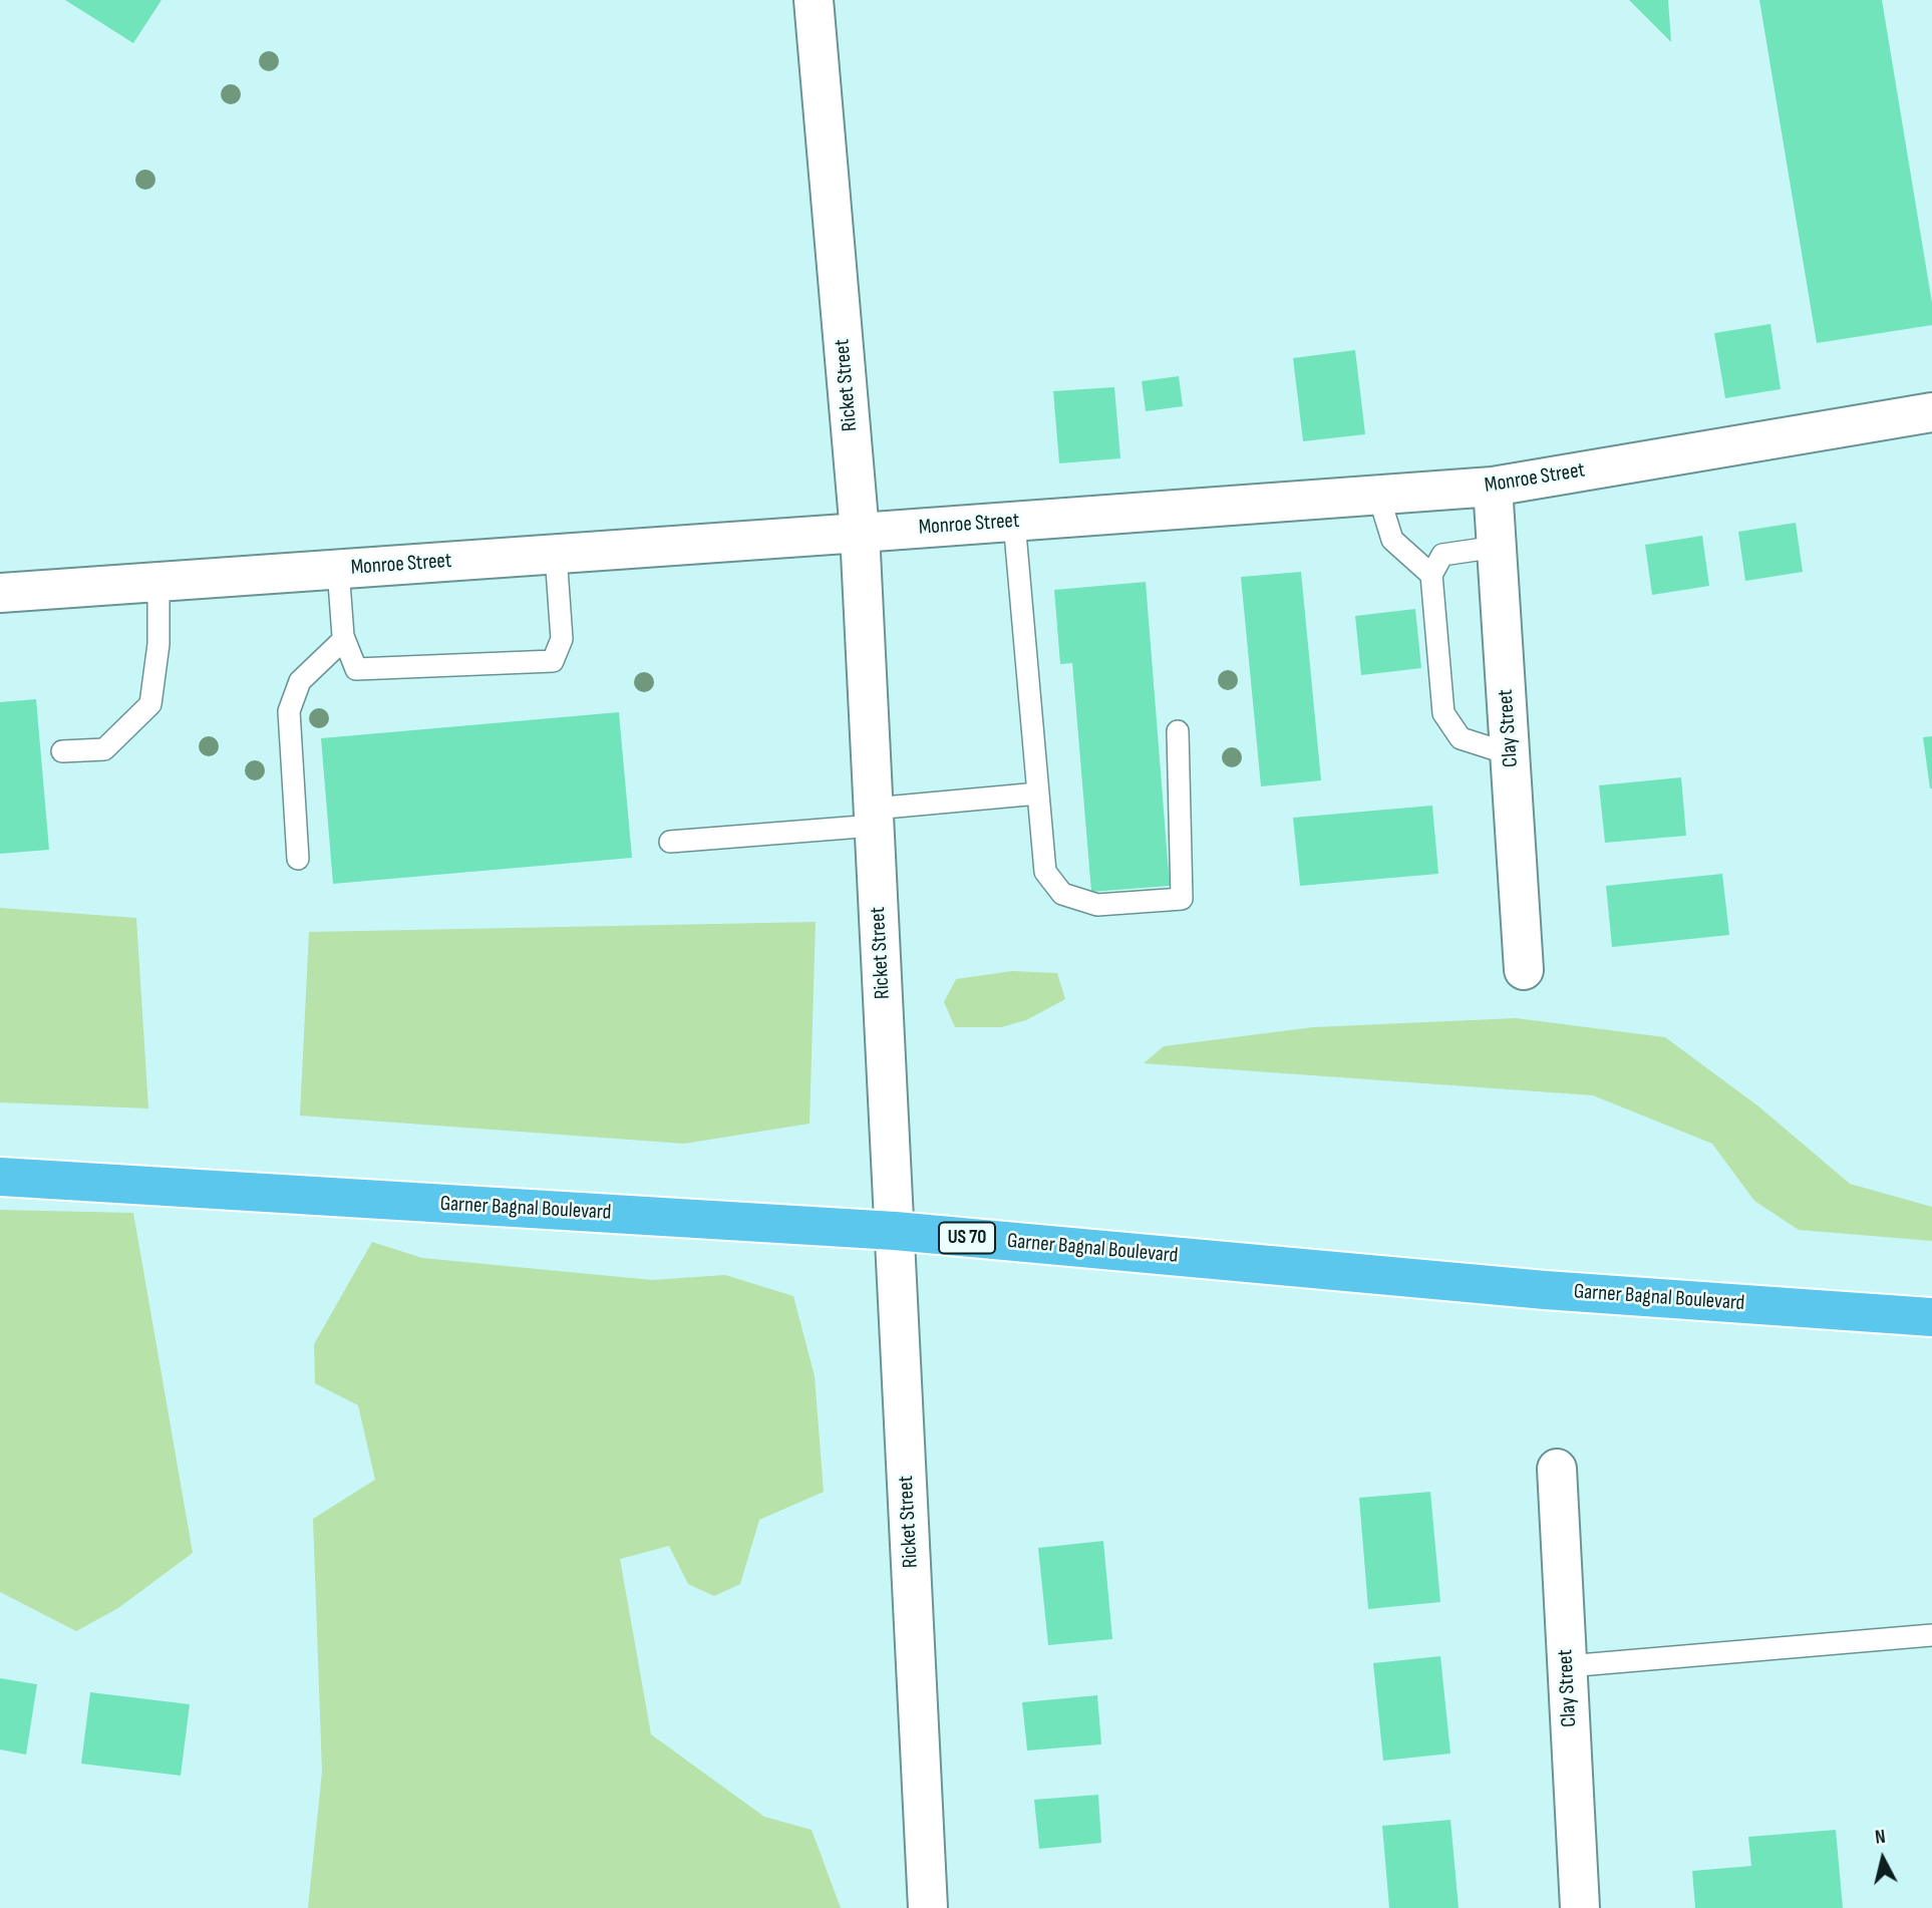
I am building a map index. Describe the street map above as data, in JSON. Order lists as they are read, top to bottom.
{
  "streets": {
    "highway": ["Garner Bagnal Boulevard", "US 70"],
    "street": ["Ricket Street", "Monroe Street", "Clay Street"]
  },
  "crossings": [
    ["Ricket Street", "Monroe Street"],
    ["Ricket Street", "Garner Bagnal Boulevard"],
    ["Monroe Street", "Clay Street"]
  ],
  "north": "top"
}
